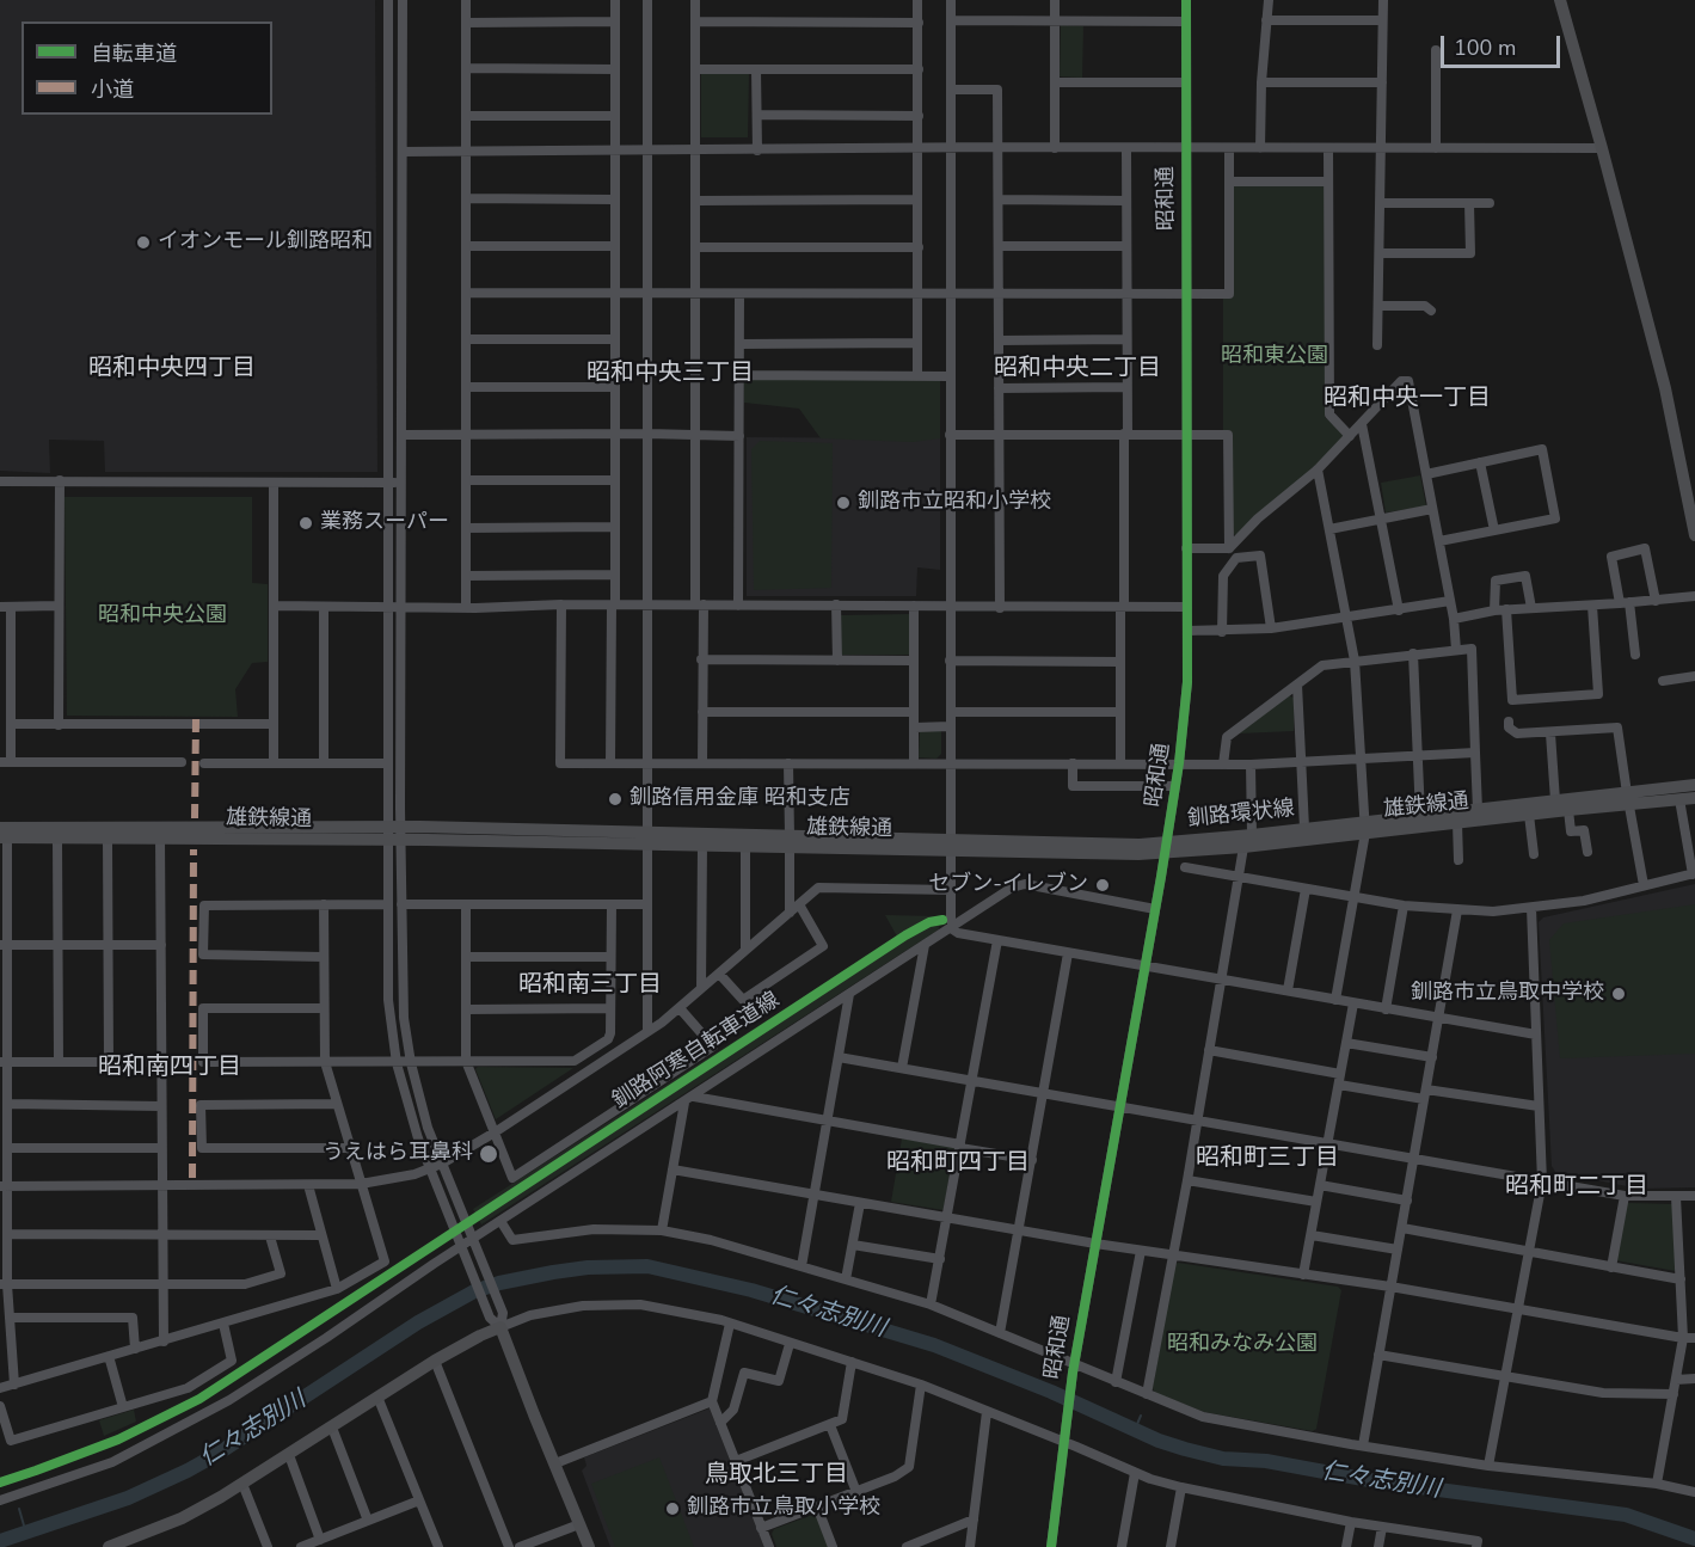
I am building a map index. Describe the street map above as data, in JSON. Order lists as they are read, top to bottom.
{
  "streets": {
    "main road": ["雄鉄線通", "釧路環状線"],
    "street": ["昭和通"],
    "cycle path": ["釧路阿寒自転車道線"]
  },
  "crossings": [
    ["昭和通", "雄鉄線通"],
    ["昭和通", "釧路環状線"],
    ["雄鉄線通", "釧路環状線"]
  ],
  "districts": [
    "昭和中央四丁目",
    "昭和中央二丁目",
    "昭和中央三丁目",
    "昭和中央一丁目",
    "昭和南三丁目",
    "昭和南四丁目",
    "昭和町三丁目",
    "昭和町四丁目",
    "昭和町二丁目",
    "鳥取北三丁目"
  ],
  "water": ["仁々志別川"],
  "parks": ["昭和東公園", "昭和中央公園", "昭和みなみ公園"],
  "places": [
    "イオンモール釧路昭和",
    "釧路市立昭和小学校",
    "業務スーパー",
    "釧路信用金庫 昭和支店",
    "セブン-イレブン",
    "釧路市立鳥取中学校",
    "うえはら耳鼻科",
    "釧路市立鳥取小学校"
  ],
  "legend": ["自転車道", "小道"],
  "scale_bar": "100 m"
}
